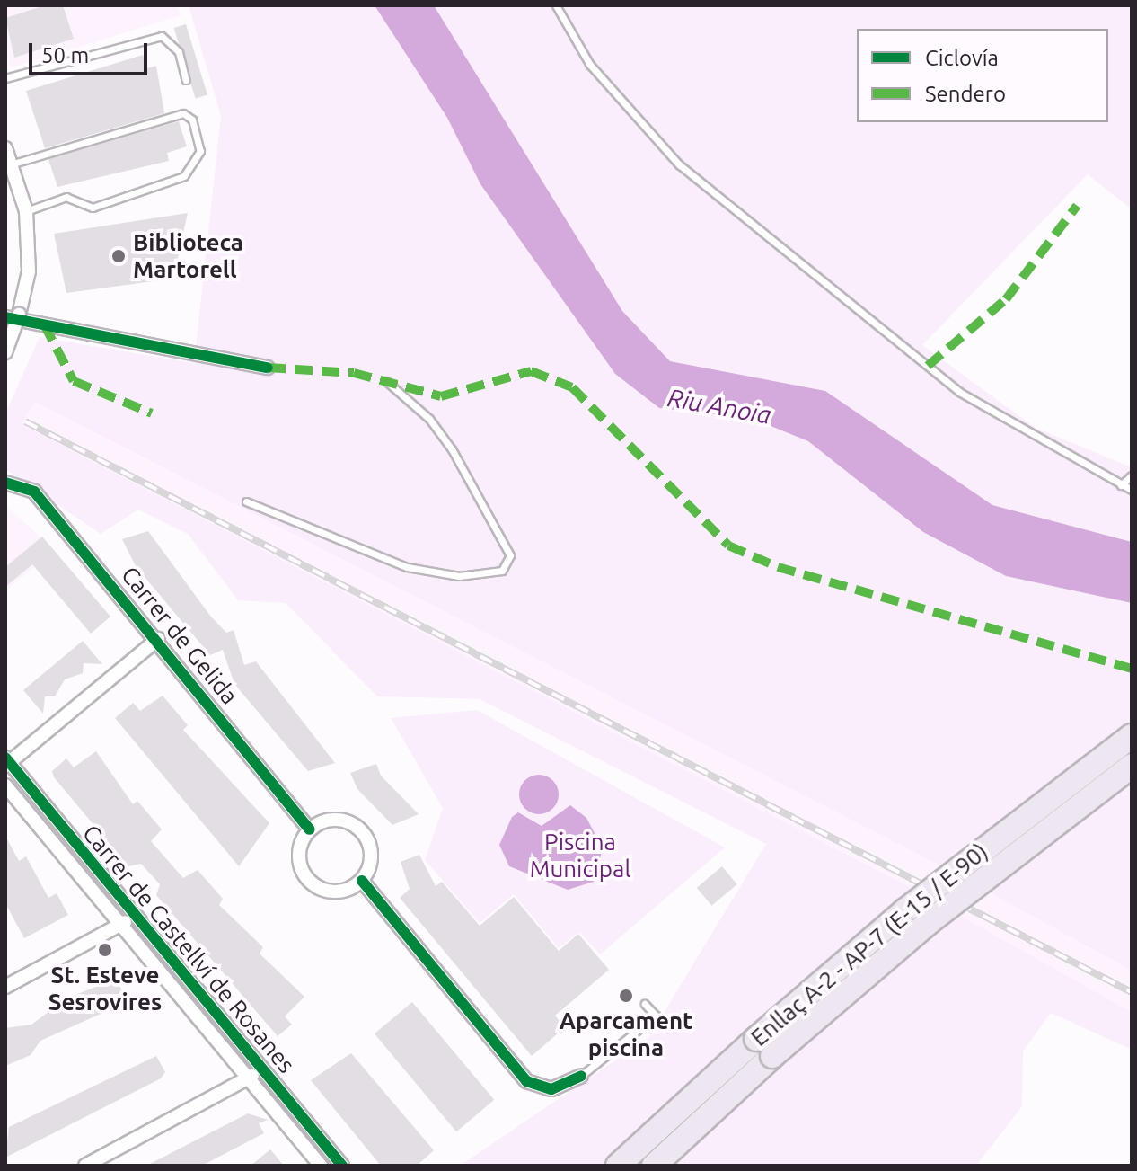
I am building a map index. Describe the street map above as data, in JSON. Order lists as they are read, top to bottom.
{
  "streets": {
    "highway": ["Enllaç A-2 - AP-7 (E-15 / E-90)"],
    "street": ["Carrer de Gelida", "Carrer de Castellví de Rosanes"]
  },
  "water": ["Riu Anoia"],
  "parks": ["Piscina Municipal"],
  "places": ["Biblioteca Martorell", "St. Esteve Sesrovires", "Aparcament piscina"],
  "legend": ["Ciclovía", "Sendero"],
  "scale_bar": "50 m"
}
